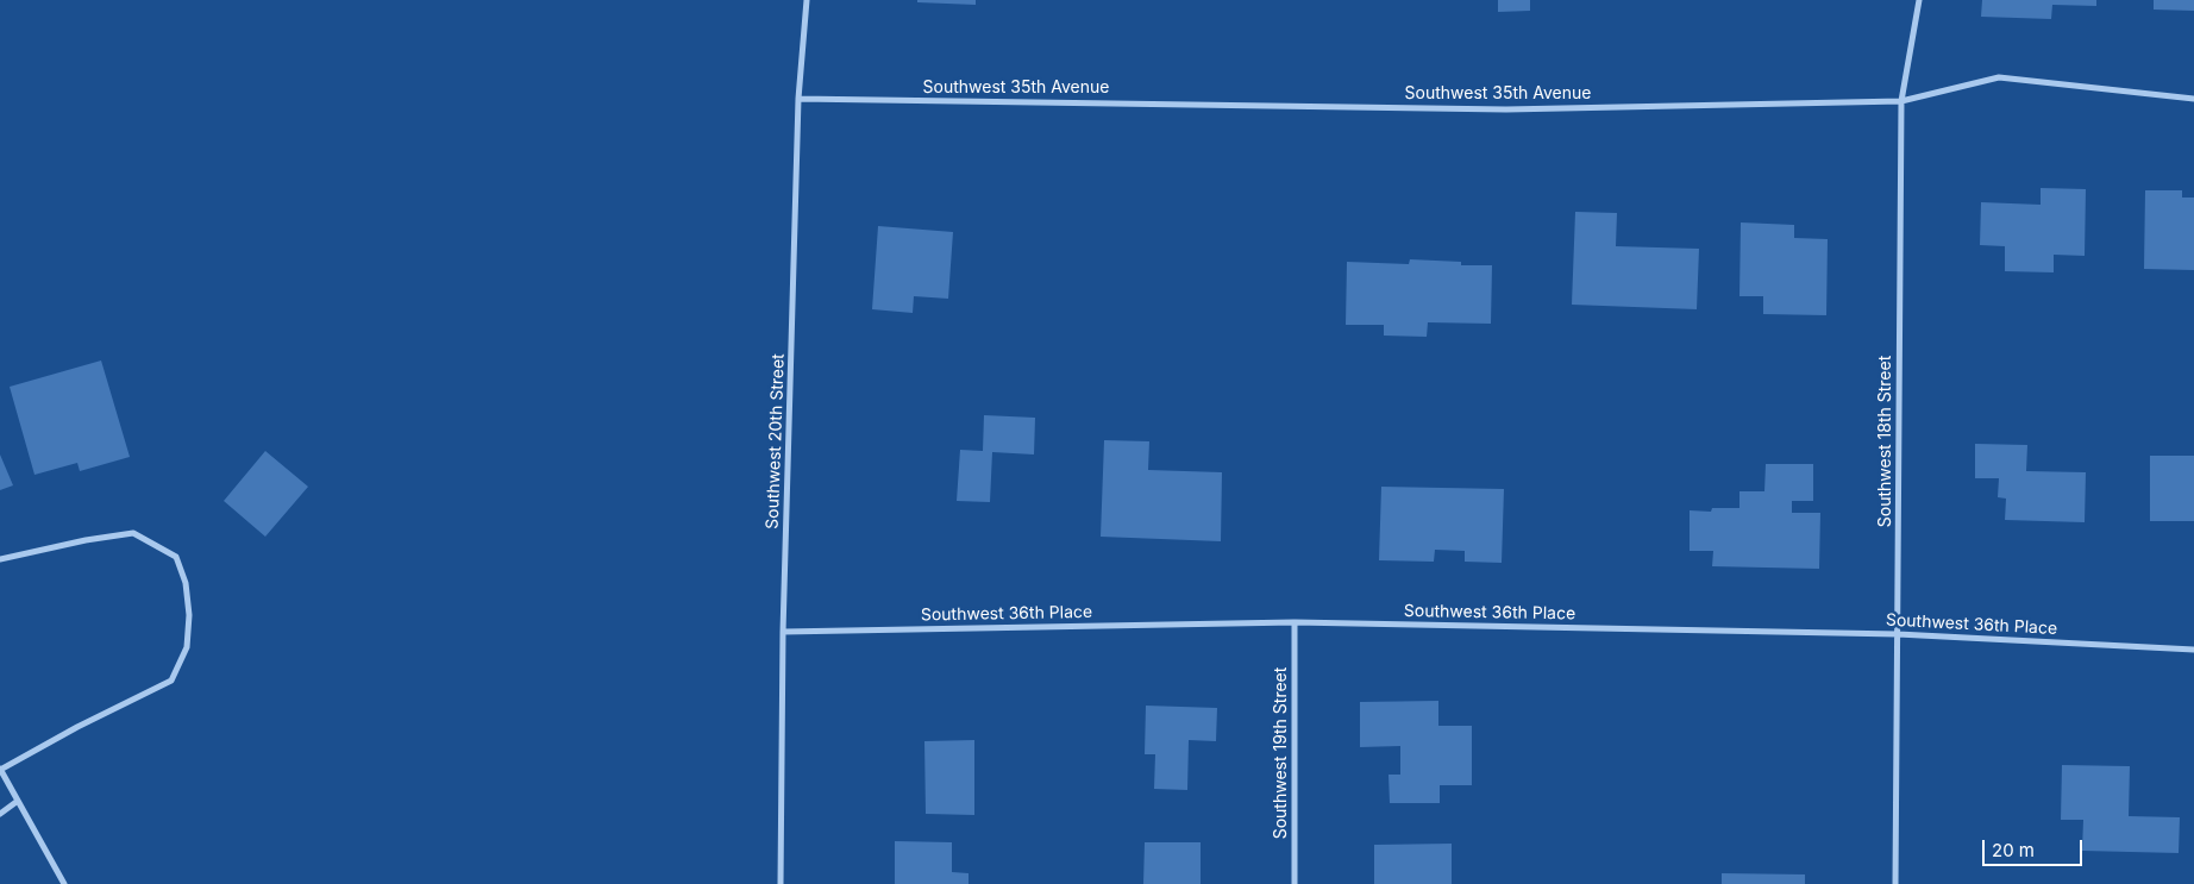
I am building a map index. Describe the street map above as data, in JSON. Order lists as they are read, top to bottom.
{
  "streets": {
    "street": [
      "Southwest 35th Avenue",
      "Southwest 20th Street",
      "Southwest 18th Street",
      "Southwest 36th Place",
      "Southwest 19th Street"
    ]
  },
  "crossings": [
    ["Southwest 35th Avenue", "Southwest 20th Street"],
    ["Southwest 35th Avenue", "Southwest 18th Street"],
    ["Southwest 20th Street", "Southwest 36th Place"],
    ["Southwest 18th Street", "Southwest 36th Place"],
    ["Southwest 36th Place", "Southwest 19th Street"]
  ],
  "scale_bar": "20 m"
}
